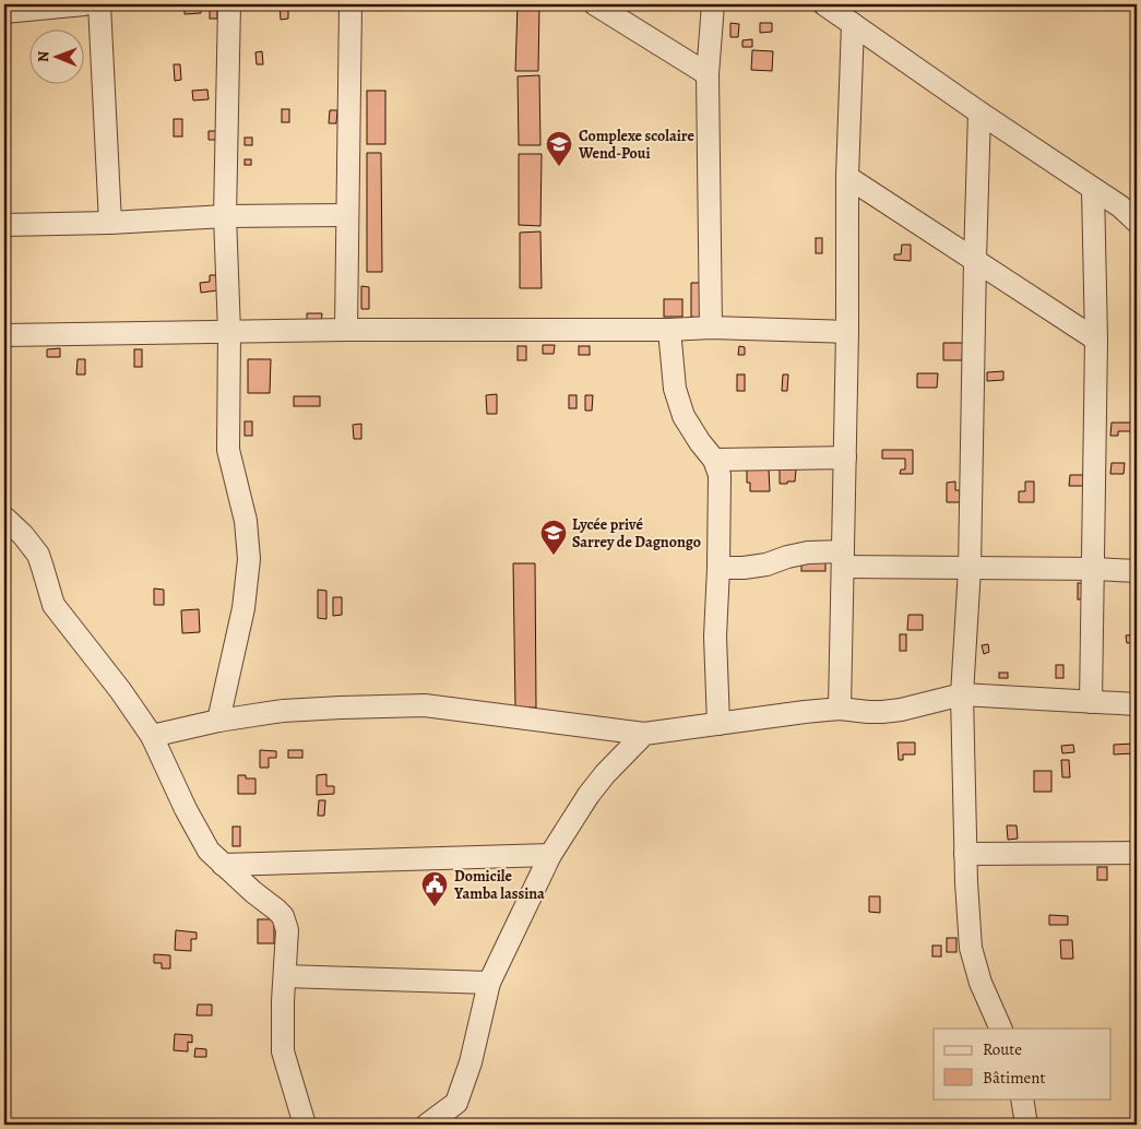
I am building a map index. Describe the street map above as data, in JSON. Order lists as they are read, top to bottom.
{
  "places": {
    "school or university": ["Complexe scolaire Wend-Poui", "Lycée privé Sarrey de Dagnongo"],
    "public building": ["Domicile Yamba lassina"]
  },
  "legend": ["Route", "Bâtiment"],
  "north": "left"
}
